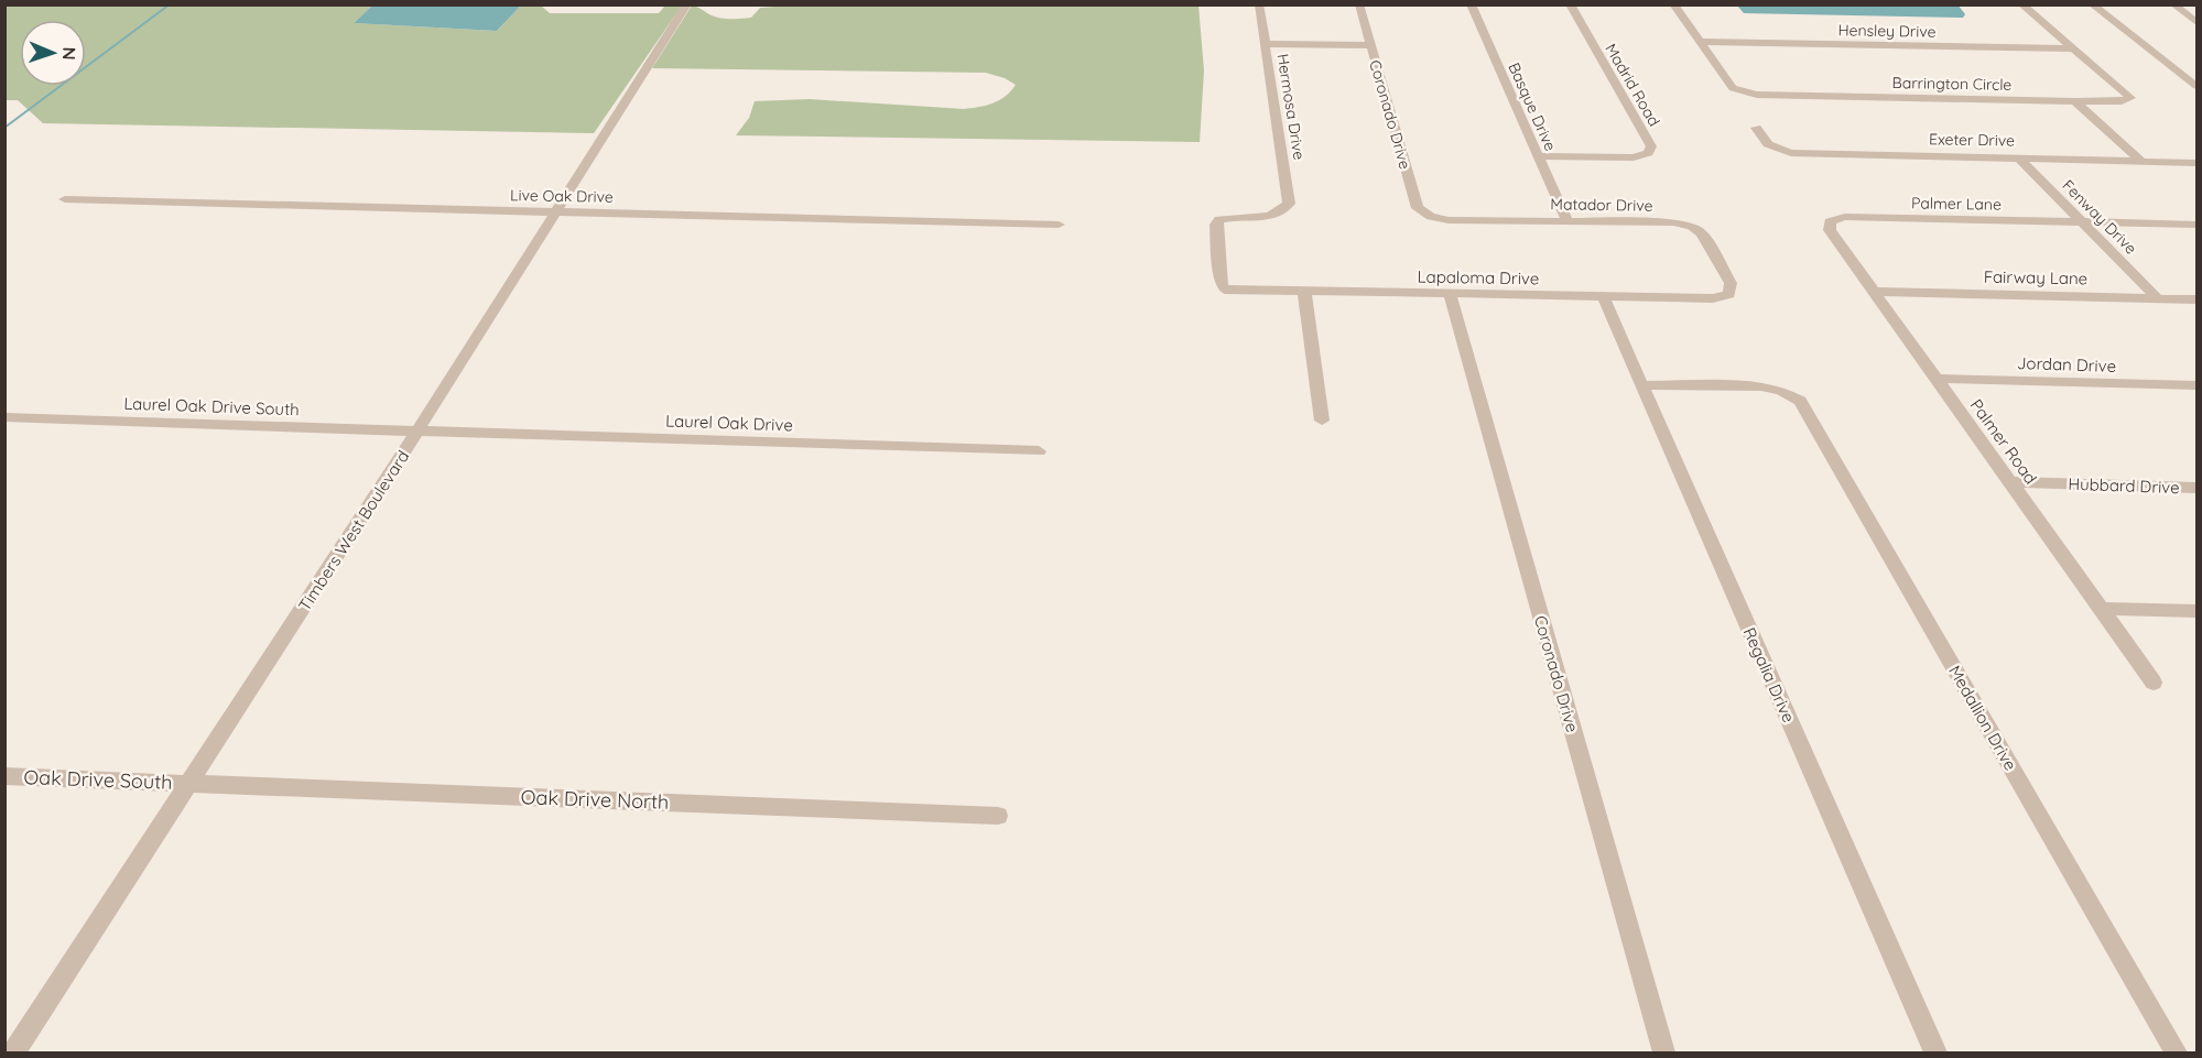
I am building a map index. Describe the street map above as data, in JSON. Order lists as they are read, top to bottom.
{
  "streets": {
    "street": [
      "Hensley Drive",
      "Barrington Circle",
      "Madrid Road",
      "Hermosa Drive",
      "Basque Drive",
      "Coronado Drive",
      "Exeter Drive",
      "Live Oak Drive",
      "Palmer Lane",
      "Matador Drive",
      "Fenway Drive",
      "Lapaloma Drive",
      "Fairway Lane",
      "Jordan Drive",
      "Laurel Oak Drive South",
      "Laurel Oak Drive",
      "Palmer Road",
      "Hubbard Drive",
      "Timbers West Boulevard",
      "Regalia Drive",
      "Medallion Drive",
      "Oak Drive South",
      "Oak Drive North"
    ]
  },
  "crossings": [
    ["Hensley Drive", "Barrington Circle"],
    ["Madrid Road", "Basque Drive"],
    ["Hermosa Drive", "Lapaloma Drive"],
    ["Basque Drive", "Matador Drive"],
    ["Coronado Drive", "Matador Drive"],
    ["Coronado Drive", "Lapaloma Drive"],
    ["Exeter Drive", "Fenway Drive"],
    ["Live Oak Drive", "Timbers West Boulevard"],
    ["Palmer Lane", "Fenway Drive"],
    ["Palmer Lane", "Palmer Road"],
    ["Matador Drive", "Lapaloma Drive"],
    ["Fenway Drive", "Fairway Lane"],
    ["Lapaloma Drive", "Regalia Drive"],
    ["Fairway Lane", "Palmer Road"],
    ["Jordan Drive", "Palmer Road"],
    ["Laurel Oak Drive South", "Laurel Oak Drive"],
    ["Laurel Oak Drive South", "Timbers West Boulevard"],
    ["Laurel Oak Drive", "Timbers West Boulevard"],
    ["Palmer Road", "Hubbard Drive"],
    ["Timbers West Boulevard", "Oak Drive South"],
    ["Timbers West Boulevard", "Oak Drive North"],
    ["Regalia Drive", "Medallion Drive"],
    ["Oak Drive South", "Oak Drive North"]
  ],
  "north": "right"
}
